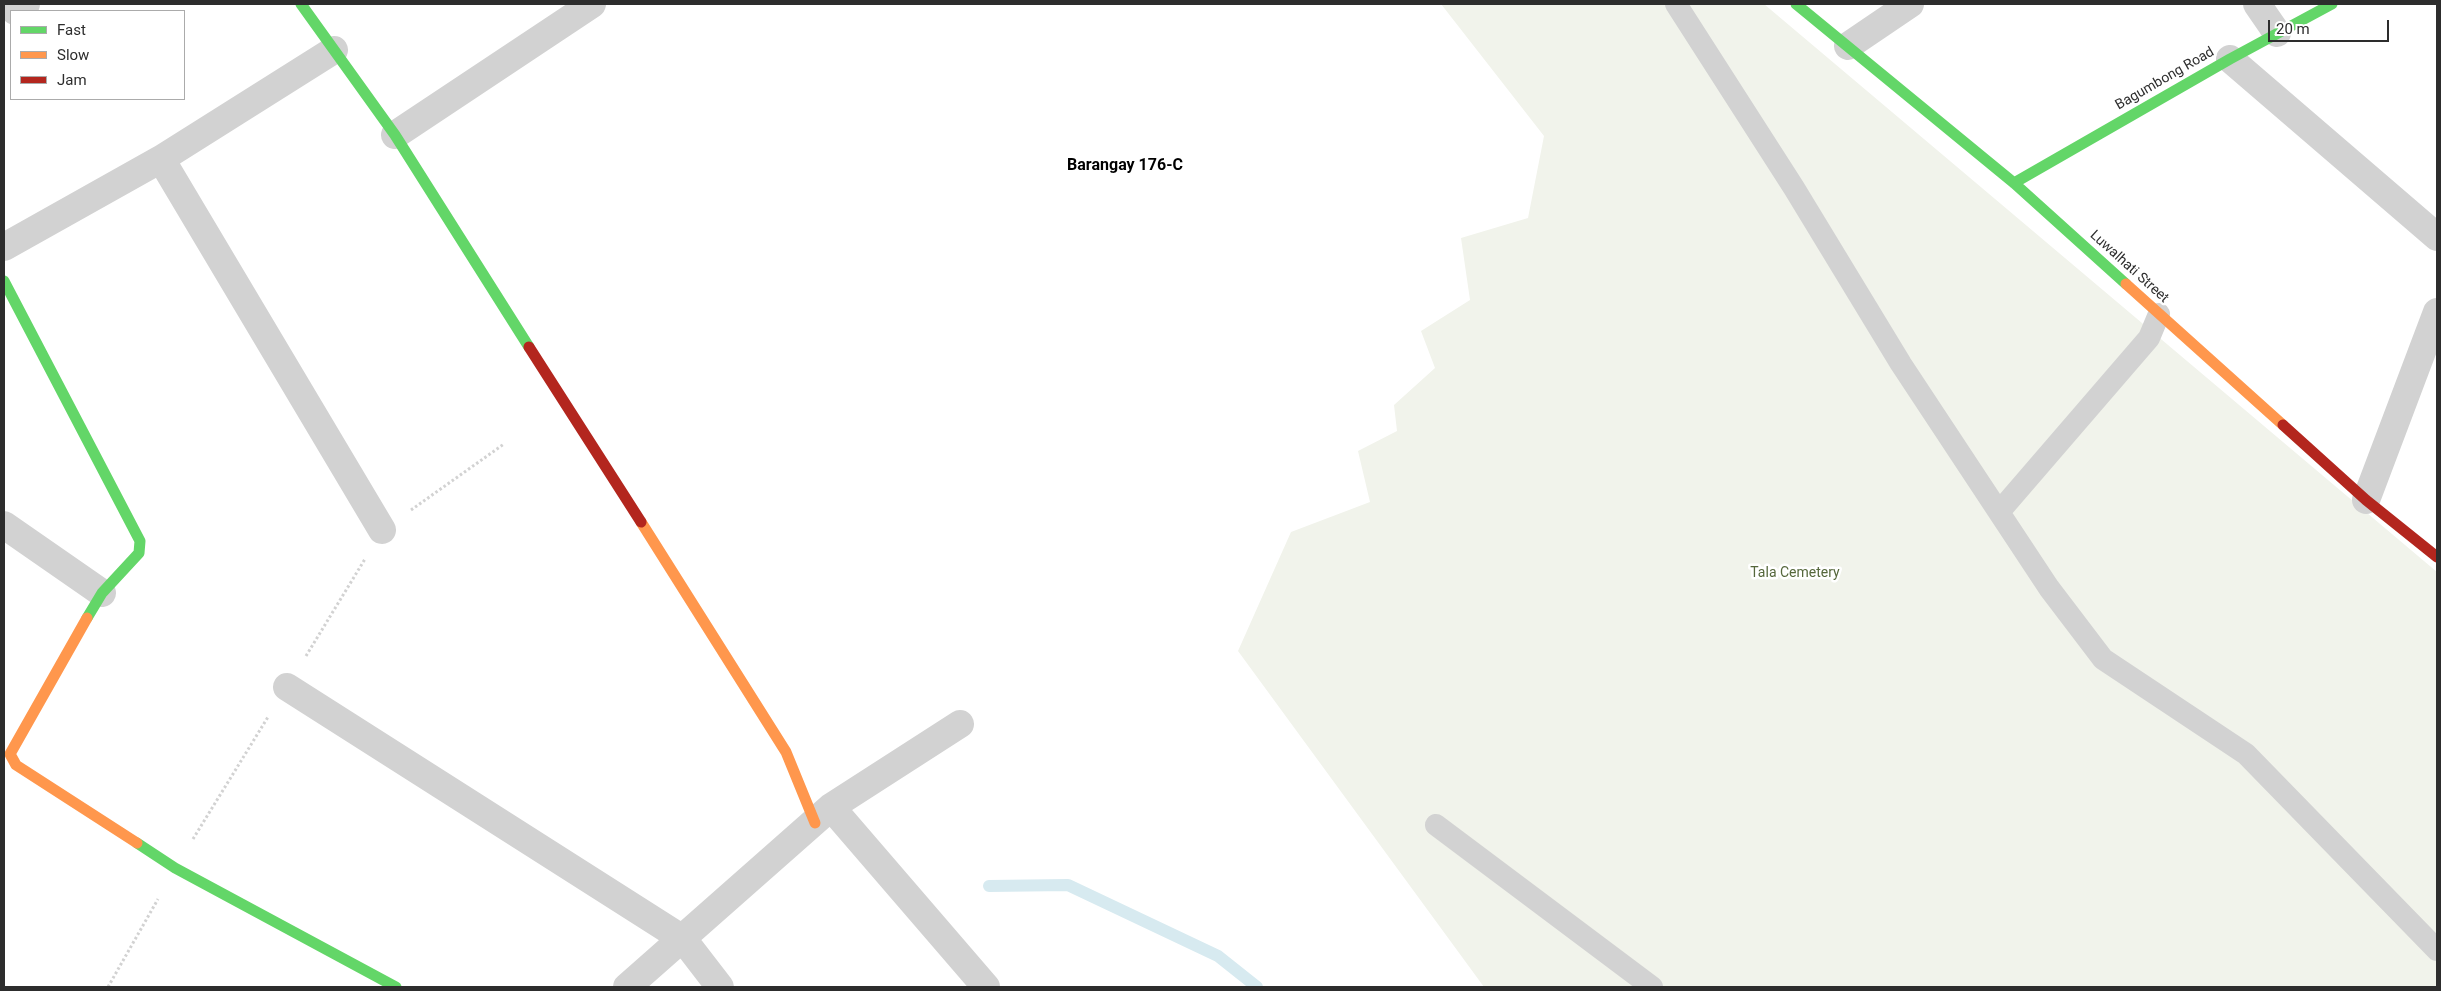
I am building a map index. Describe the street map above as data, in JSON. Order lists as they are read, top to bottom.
{
  "streets": {
    "street": ["Bagumbong Road", "Luwalhati Street"]
  },
  "crossings": [
    ["Bagumbong Road", "Luwalhati Street"]
  ],
  "districts": ["Barangay 176-C"],
  "parks": ["Tala Cemetery"],
  "legend": ["Fast", "Slow", "Jam"],
  "scale_bar": "20 m"
}
